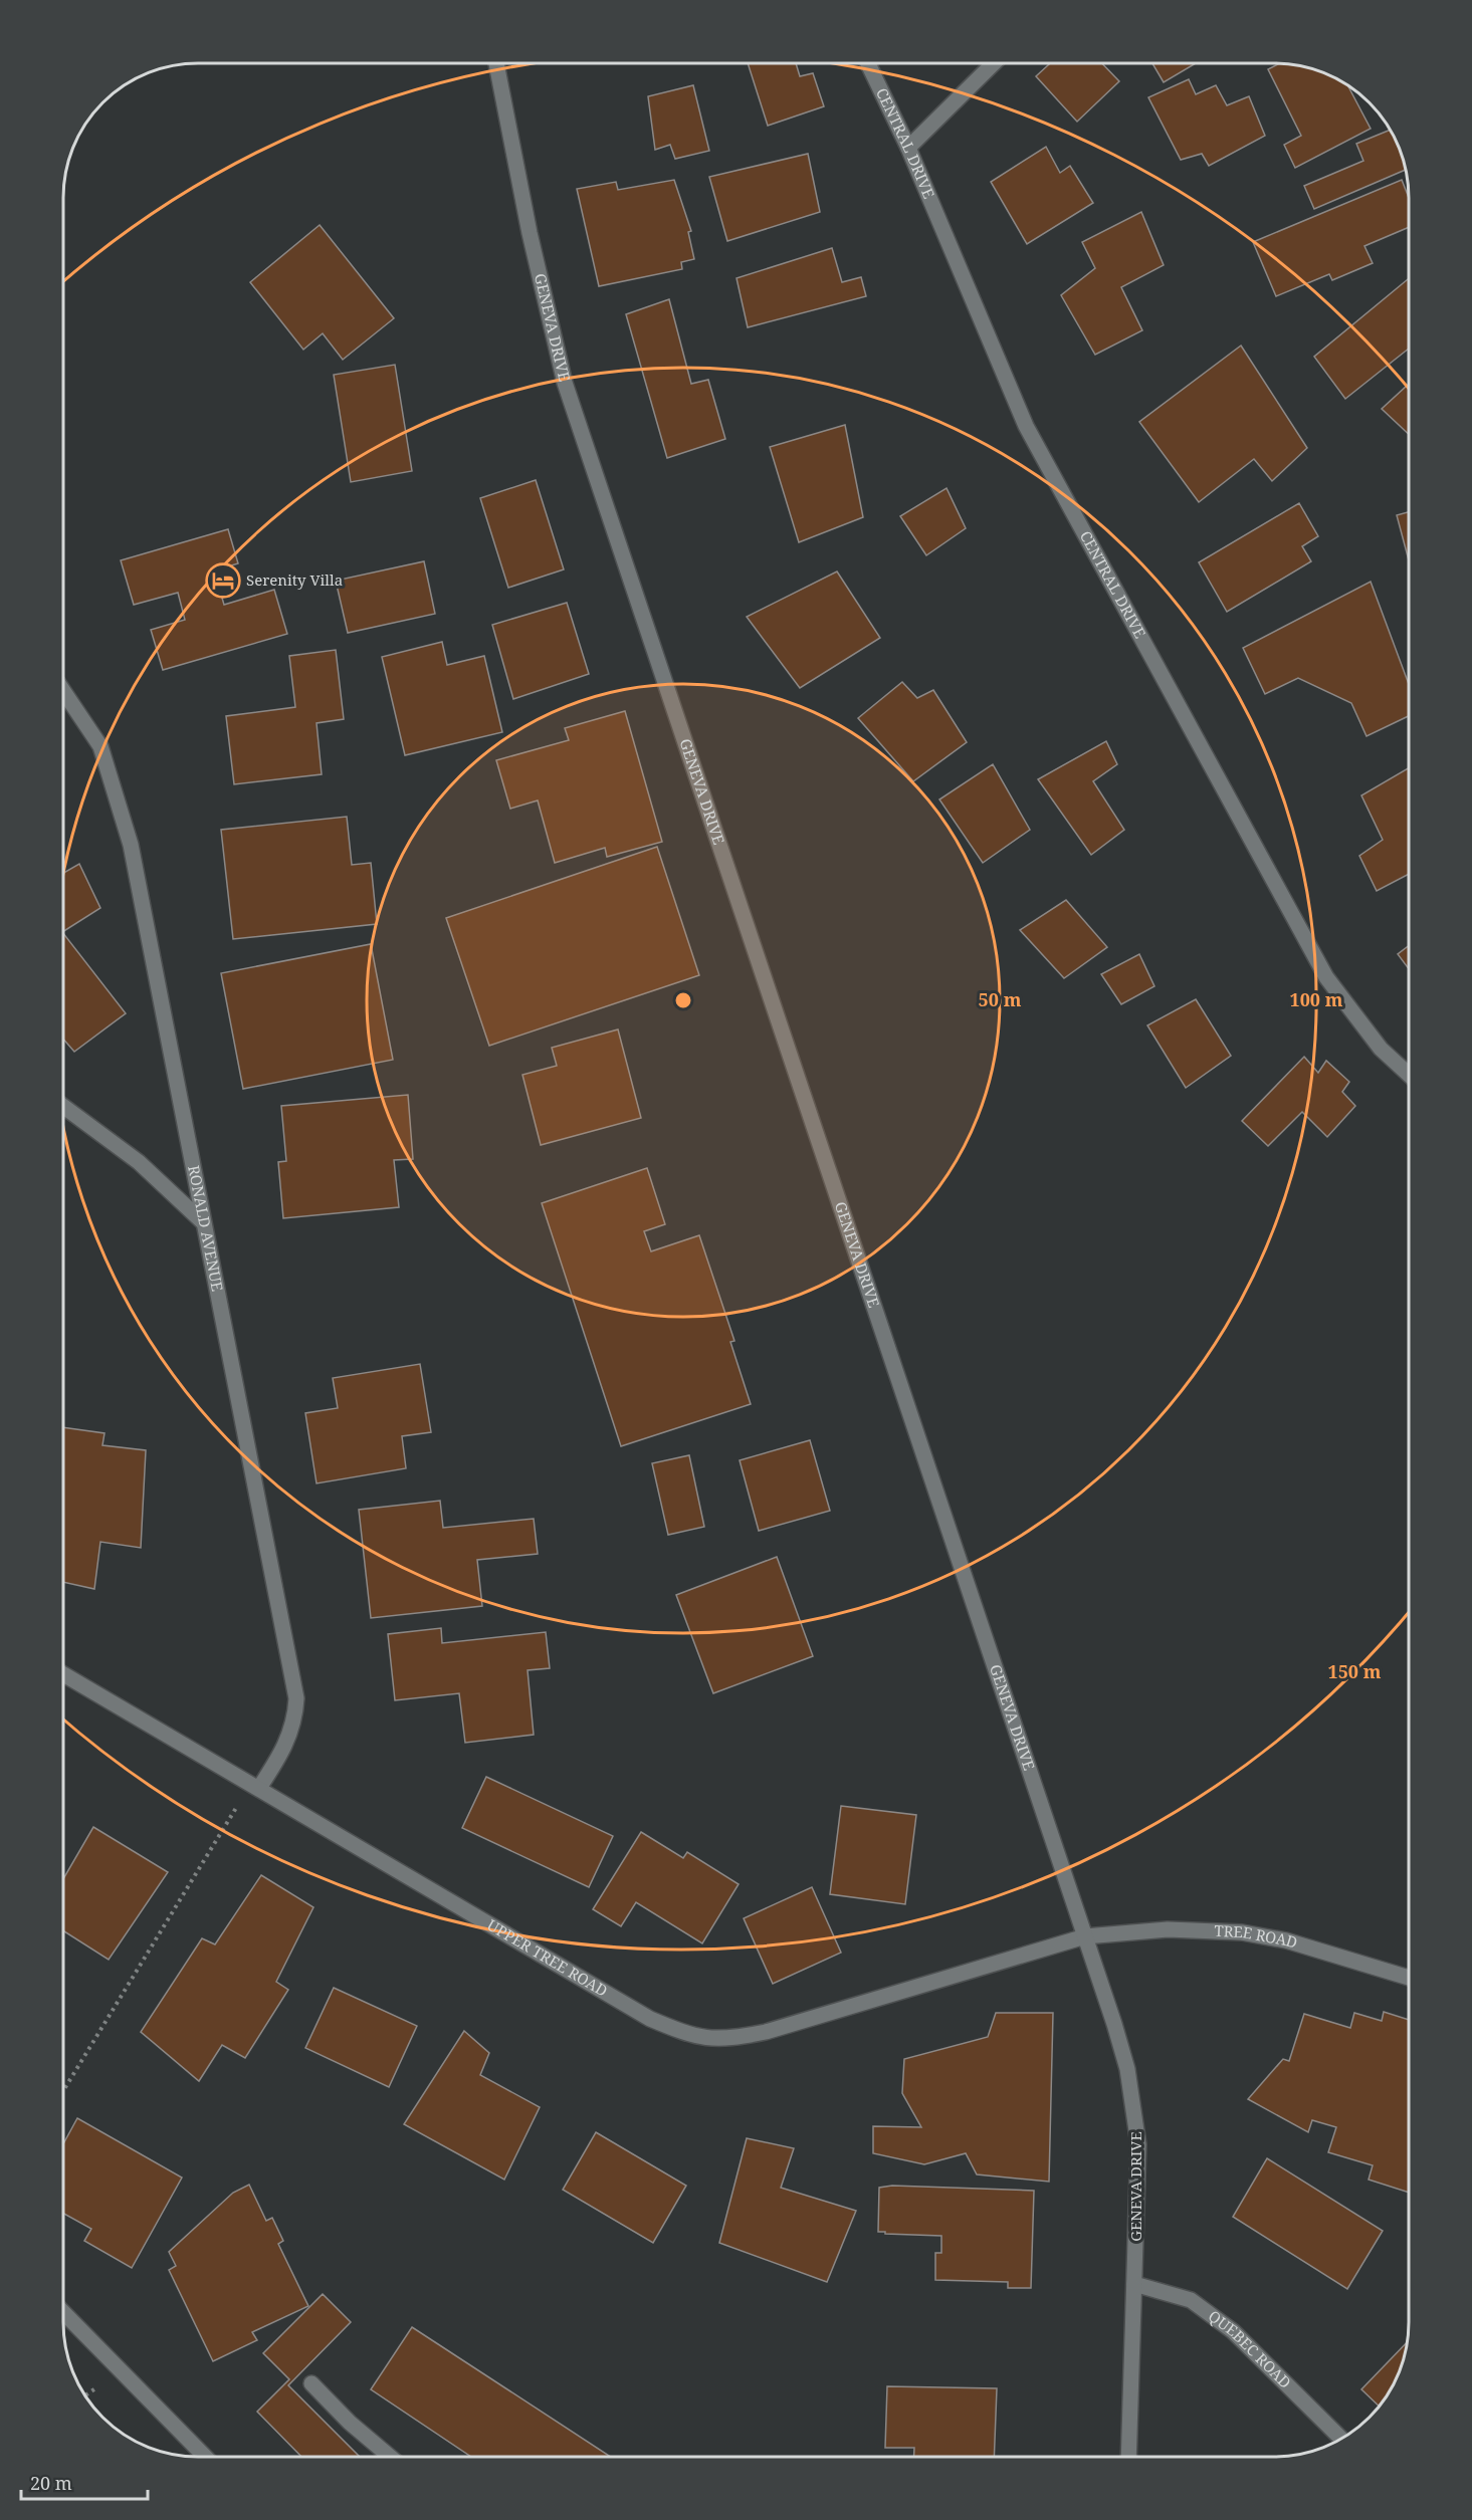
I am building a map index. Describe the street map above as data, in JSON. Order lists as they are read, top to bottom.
{
  "streets": {
    "street": [
      "CENTRAL DRIVE",
      "GENEVA DRIVE",
      "RONALD AVENUE",
      "TREE ROAD",
      "UPPER TREE ROAD",
      "QUEBEC ROAD"
    ]
  },
  "crossings": [
    ["GENEVA DRIVE", "TREE ROAD"],
    ["GENEVA DRIVE", "UPPER TREE ROAD"],
    ["GENEVA DRIVE", "QUEBEC ROAD"],
    ["RONALD AVENUE", "UPPER TREE ROAD"],
    ["TREE ROAD", "UPPER TREE ROAD"]
  ],
  "places": {
    "hotel": ["Serenity Villa"]
  },
  "scale_bar": "20 m",
  "rings": ["50 m", "100 m", "150 m"]
}
